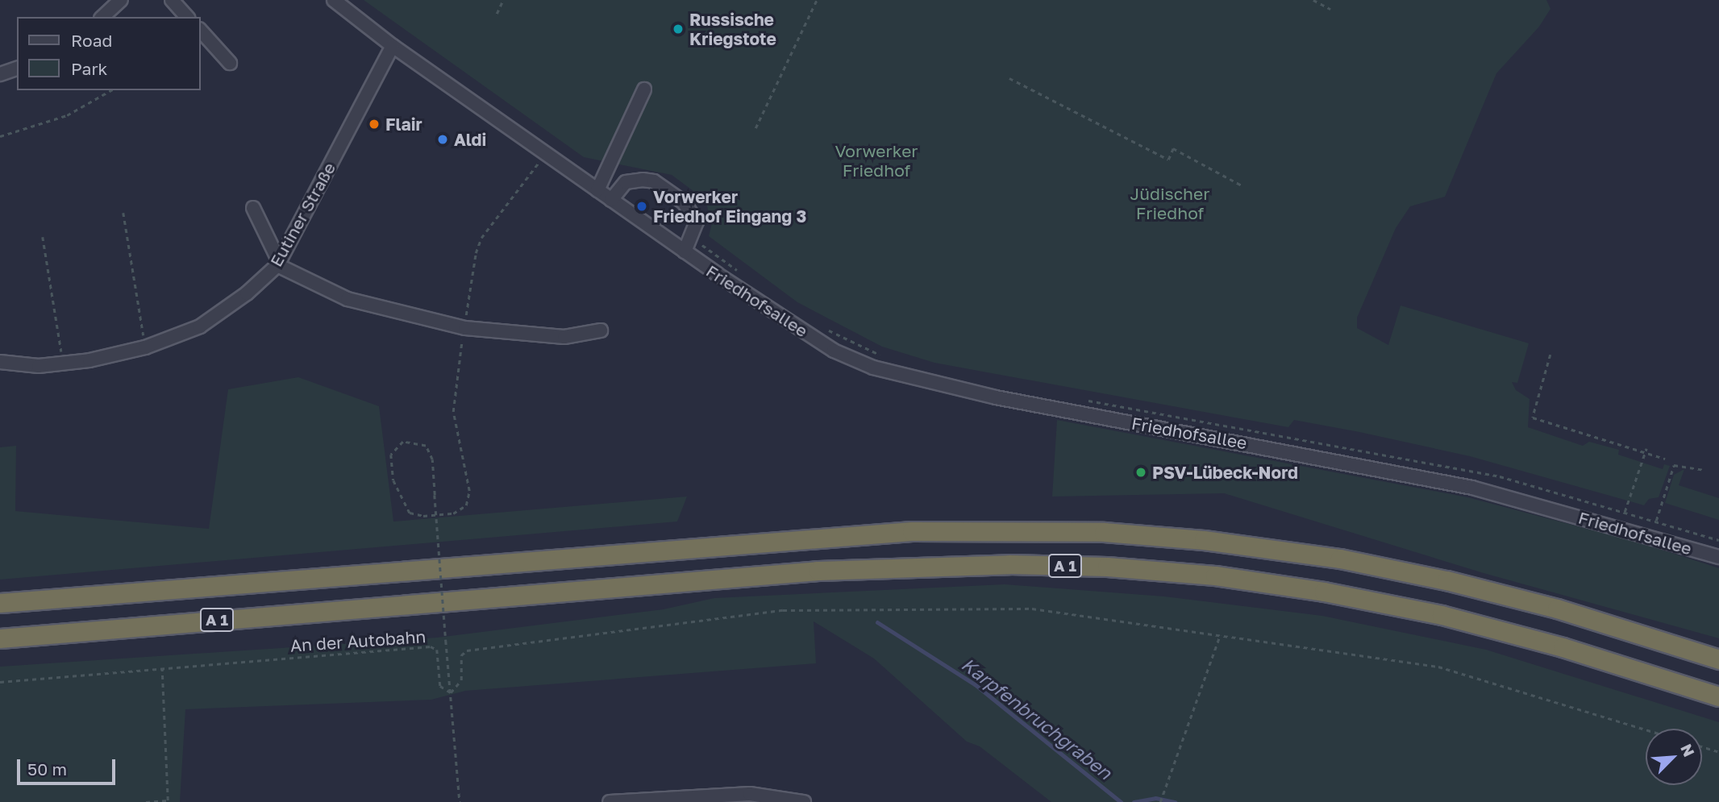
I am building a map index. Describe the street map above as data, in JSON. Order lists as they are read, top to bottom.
{
  "streets": {
    "highway": ["A 1"],
    "street": ["Eutiner Straße", "Friedhofsallee"],
    "path": ["An der Autobahn"]
  },
  "crossings": [
    ["Eutiner Straße", "Friedhofsallee"]
  ],
  "water": ["Karpfenbruchgraben"],
  "parks": ["Vorwerker Friedhof", "Jüdischer Friedhof"],
  "places": [
    "Russische Kriegstote",
    "Flair",
    "Aldi",
    "Vorwerker Friedhof Eingang 3",
    "PSV-Lübeck-Nord"
  ],
  "legend": ["Road", "Park"],
  "scale_bar": "50 m",
  "north": "top right"
}
